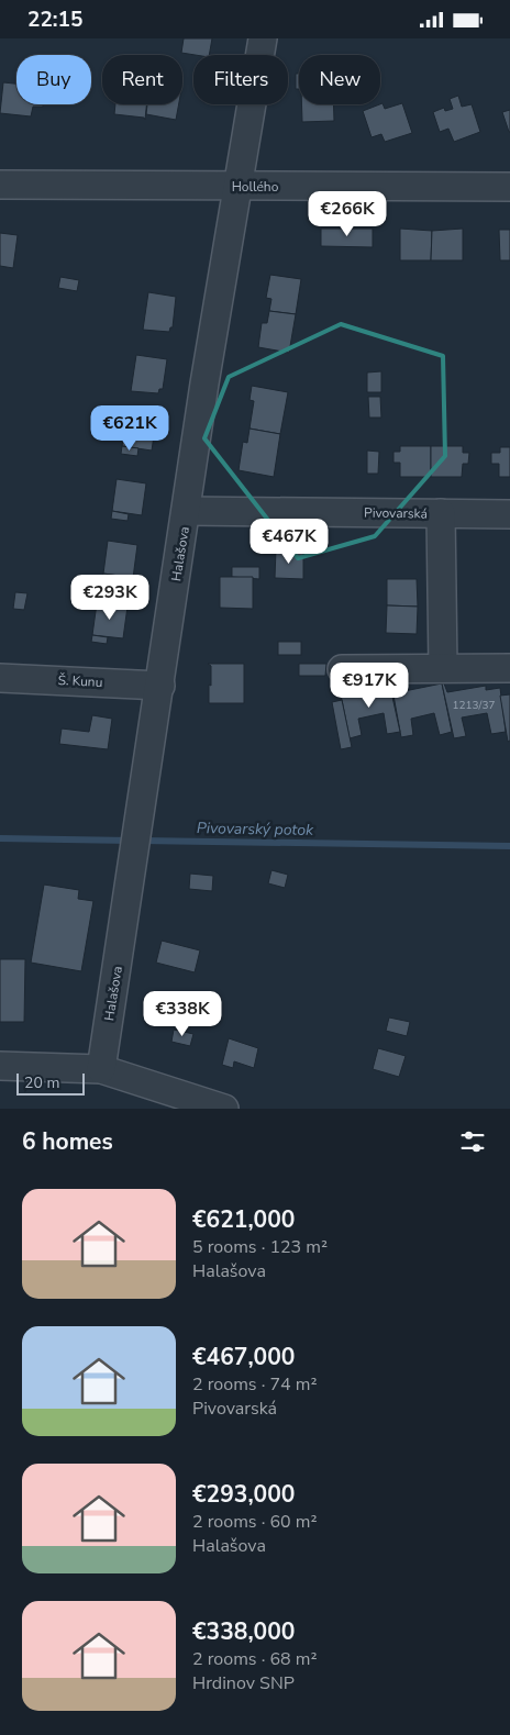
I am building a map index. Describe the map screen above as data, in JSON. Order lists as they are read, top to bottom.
{
  "streets": {
    "street": [
      "Hollého",
      "Pivovarská",
      "Halašova",
      "Š. Kunu"
    ]
  },
  "crossings": [
    ["Hollého", "Halašova"],
    ["Pivovarská", "Halašova"],
    ["Halašova", "Š. Kunu"]
  ],
  "water": ["Pivovarský potok"],
  "house_numbers": ["1213/37"],
  "scale_bar": "20 m",
  "page": {
    "status": "22:15",
    "chip": [
      "Buy",
      "Rent",
      "Filters",
      "New"
    ],
    "price": [
      "€266K",
      "€621K",
      "€467K",
      "€293K",
      "€917K",
      "€338K"
    ],
    "scale": "20 m",
    "heading": "6 homes",
    "list": [
      {
        "name": "€621,000",
        "note": "5 rooms · 123 m² · Halašova"
      },
      {
        "name": "€467,000",
        "note": "2 rooms · 74 m² · Pivovarská"
      },
      {
        "name": "€293,000",
        "note": "2 rooms · 60 m² · Halašova"
      },
      {
        "name": "€338,000",
        "note": "2 rooms · 68 m² · Hrdinov SNP"
      }
    ]
  }
}
